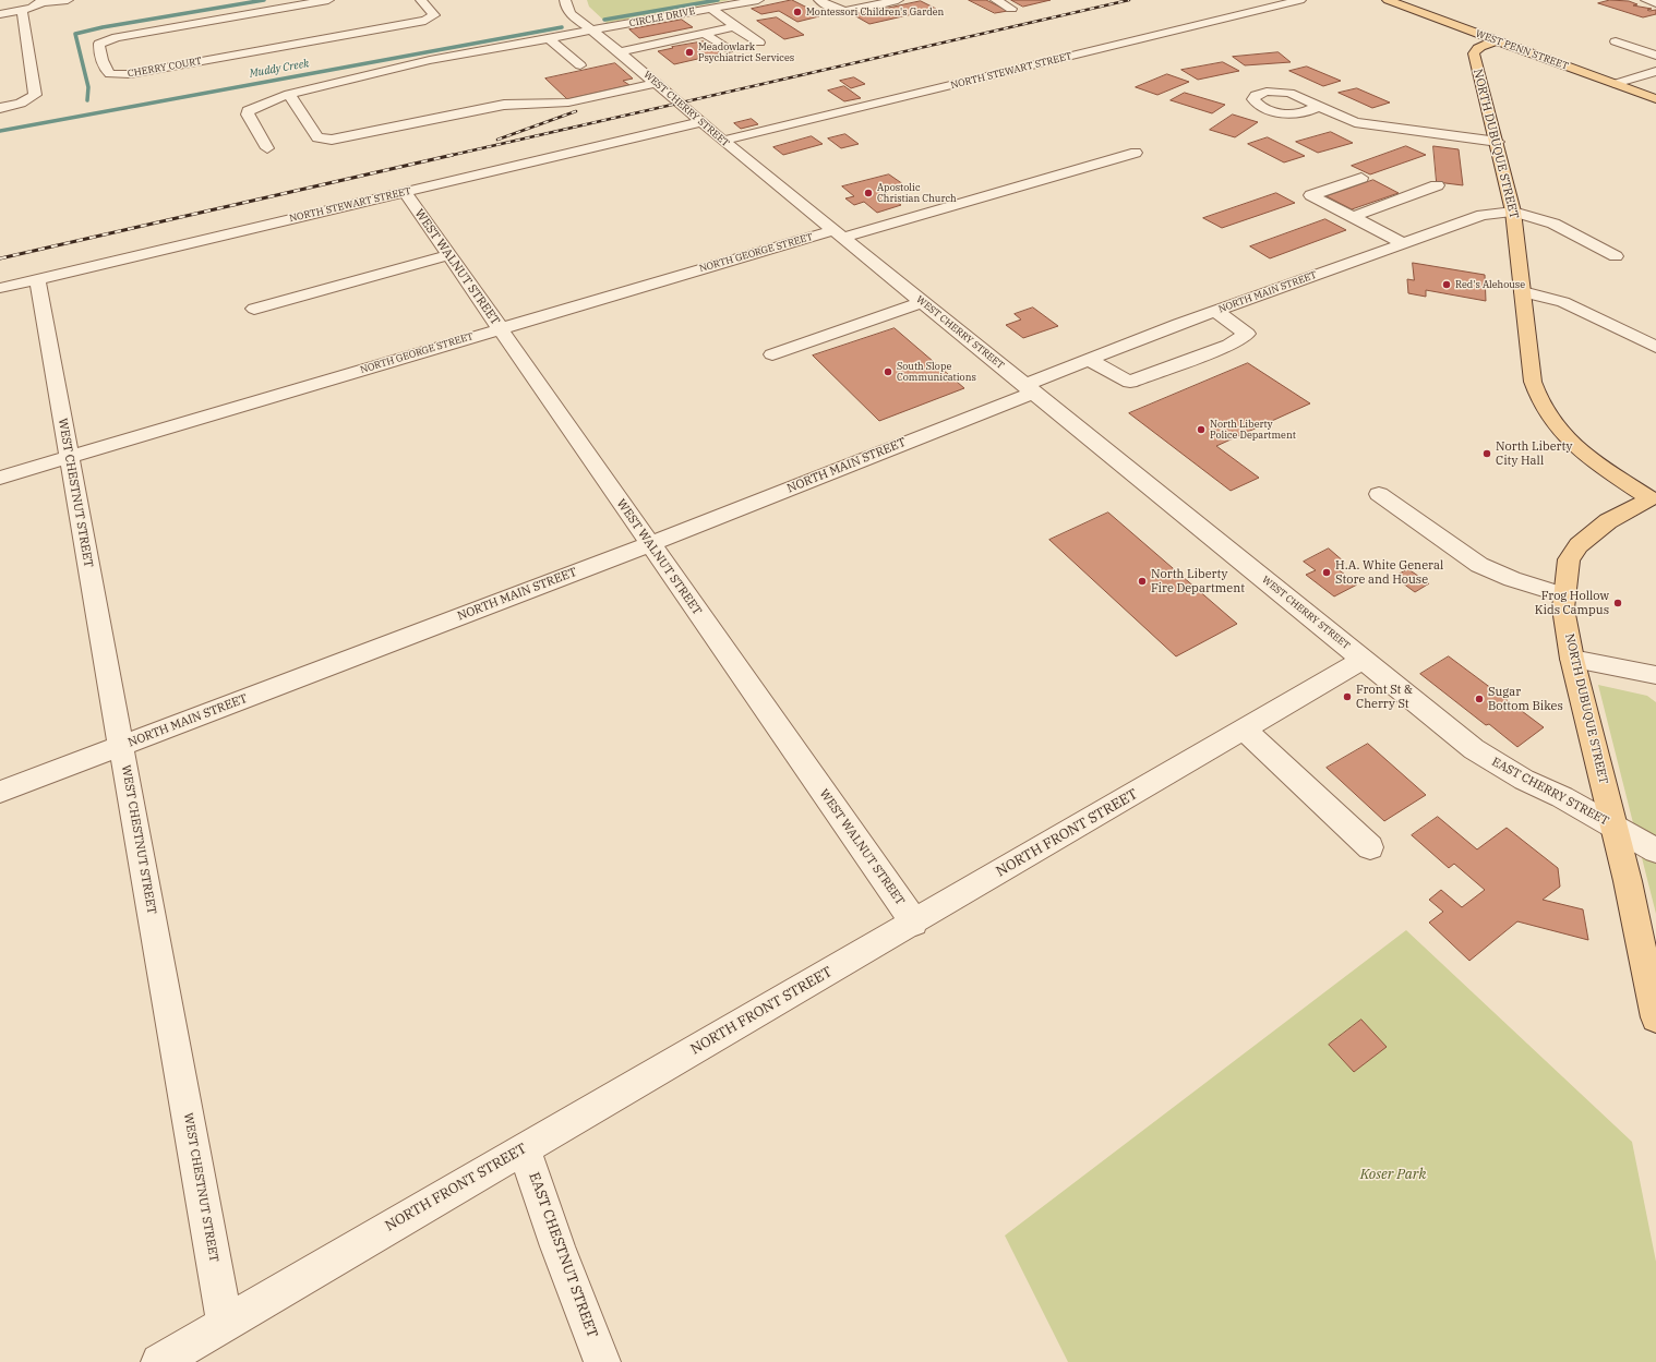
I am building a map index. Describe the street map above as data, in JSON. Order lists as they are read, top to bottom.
{
  "streets": {
    "main road": ["WEST PENN STREET", "NORTH DUBUQUE STREET"],
    "street": [
      "CIRCLE DRIVE",
      "CHERRY COURT",
      "NORTH STEWART STREET",
      "WEST CHERRY STREET",
      "NORTH GEORGE STREET",
      "WEST WALNUT STREET",
      "NORTH MAIN STREET",
      "WEST CHESTNUT STREET",
      "EAST CHERRY STREET",
      "NORTH FRONT STREET",
      "EAST CHESTNUT STREET"
    ]
  },
  "crossings": [
    ["CIRCLE DRIVE", "WEST CHERRY STREET"],
    ["WEST PENN STREET", "NORTH DUBUQUE STREET"],
    ["NORTH STEWART STREET", "WEST CHERRY STREET"],
    ["NORTH STEWART STREET", "WEST WALNUT STREET"],
    ["NORTH STEWART STREET", "WEST CHESTNUT STREET"],
    ["WEST CHERRY STREET", "NORTH GEORGE STREET"],
    ["WEST CHERRY STREET", "NORTH MAIN STREET"],
    ["WEST CHERRY STREET", "EAST CHERRY STREET"],
    ["WEST CHERRY STREET", "NORTH FRONT STREET"],
    ["NORTH DUBUQUE STREET", "NORTH MAIN STREET"],
    ["NORTH DUBUQUE STREET", "EAST CHERRY STREET"],
    ["NORTH GEORGE STREET", "WEST WALNUT STREET"],
    ["NORTH GEORGE STREET", "WEST CHESTNUT STREET"],
    ["WEST WALNUT STREET", "NORTH MAIN STREET"],
    ["WEST WALNUT STREET", "NORTH FRONT STREET"],
    ["NORTH MAIN STREET", "WEST CHESTNUT STREET"],
    ["WEST CHESTNUT STREET", "NORTH FRONT STREET"],
    ["EAST CHERRY STREET", "NORTH FRONT STREET"],
    ["NORTH FRONT STREET", "EAST CHESTNUT STREET"]
  ],
  "water": ["Muddy Creek"],
  "parks": ["Koser Park"],
  "places": [
    "Montessori Children's Garden",
    "Meadowlark Psychiatrict Services",
    "Apostolic Christian Church",
    "Red's Alehouse",
    "South Slope Communications",
    "North Liberty Police Department",
    "North Liberty City Hall",
    "H.A. White General Store and House",
    "North Liberty Fire Department",
    "Frog Hollow Kids Campus",
    "Front St & Cherry St",
    "Sugar Bottom Bikes"
  ]
}
